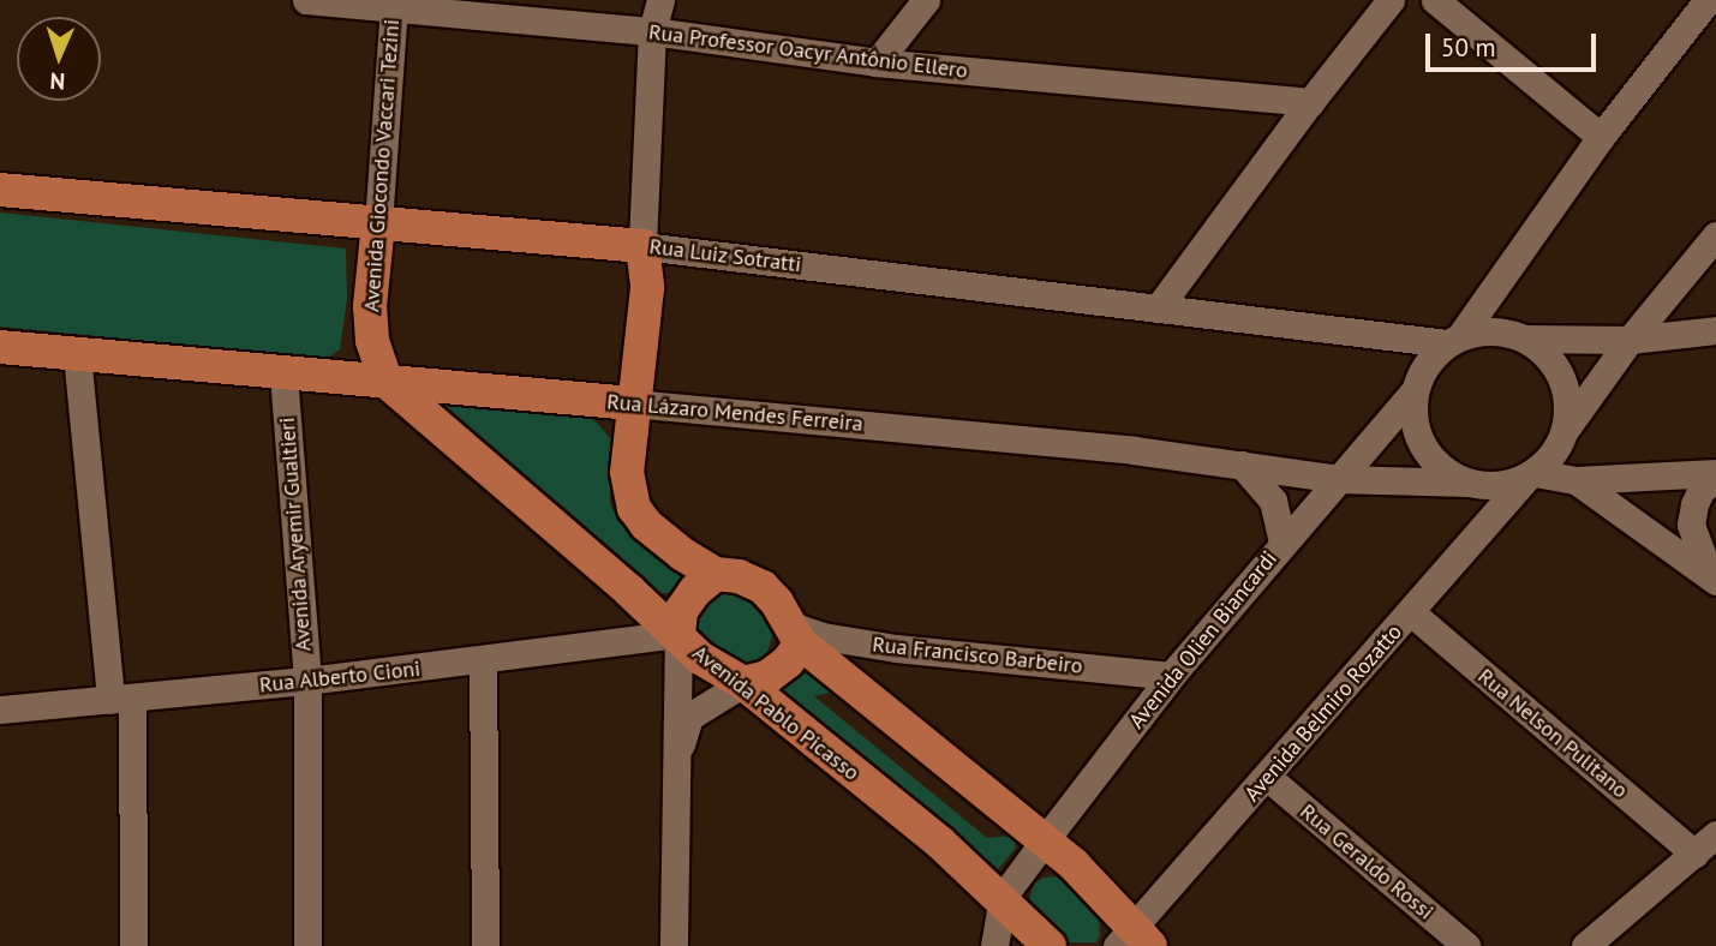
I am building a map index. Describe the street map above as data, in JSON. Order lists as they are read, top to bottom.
{
  "streets": {
    "main road": [
      "Avenida Giocondo Vaccari Tezini",
      "Rua Luiz Sotratti",
      "Rua Lázaro Mendes Ferreira",
      "Avenida Pablo Picasso"
    ],
    "street": [
      "Rua Professor Oacyr Antônio Ellero",
      "Avenida Aryemir Gualtieri",
      "Avenida Olien Biancardi",
      "Rua Francisco Barbeiro",
      "Rua Alberto Cioni",
      "Avenida Belmiro Rozatto",
      "Rua Nelson Pulitano",
      "Rua Geraldo Rossi"
    ]
  },
  "crossings": [
    ["Rua Professor Oacyr Antônio Ellero", "Avenida Giocondo Vaccari Tezini"],
    ["Avenida Giocondo Vaccari Tezini", "Rua Luiz Sotratti"],
    ["Avenida Giocondo Vaccari Tezini", "Rua Lázaro Mendes Ferreira"],
    ["Avenida Giocondo Vaccari Tezini", "Avenida Pablo Picasso"],
    ["Rua Luiz Sotratti", "Rua Lázaro Mendes Ferreira"],
    ["Rua Luiz Sotratti", "Avenida Olien Biancardi"],
    ["Rua Luiz Sotratti", "Avenida Belmiro Rozatto"],
    ["Rua Lázaro Mendes Ferreira", "Avenida Aryemir Gualtieri"],
    ["Rua Lázaro Mendes Ferreira", "Avenida Olien Biancardi"],
    ["Rua Lázaro Mendes Ferreira", "Avenida Pablo Picasso"],
    ["Rua Lázaro Mendes Ferreira", "Avenida Belmiro Rozatto"],
    ["Avenida Aryemir Gualtieri", "Rua Alberto Cioni"],
    ["Avenida Olien Biancardi", "Rua Francisco Barbeiro"],
    ["Avenida Olien Biancardi", "Avenida Pablo Picasso"],
    ["Avenida Olien Biancardi", "Avenida Belmiro Rozatto"],
    ["Rua Francisco Barbeiro", "Rua Alberto Cioni"],
    ["Rua Francisco Barbeiro", "Avenida Pablo Picasso"],
    ["Rua Alberto Cioni", "Avenida Pablo Picasso"],
    ["Avenida Belmiro Rozatto", "Rua Nelson Pulitano"],
    ["Avenida Belmiro Rozatto", "Rua Geraldo Rossi"]
  ],
  "scale_bar": "50 m",
  "north": "bottom"
}
